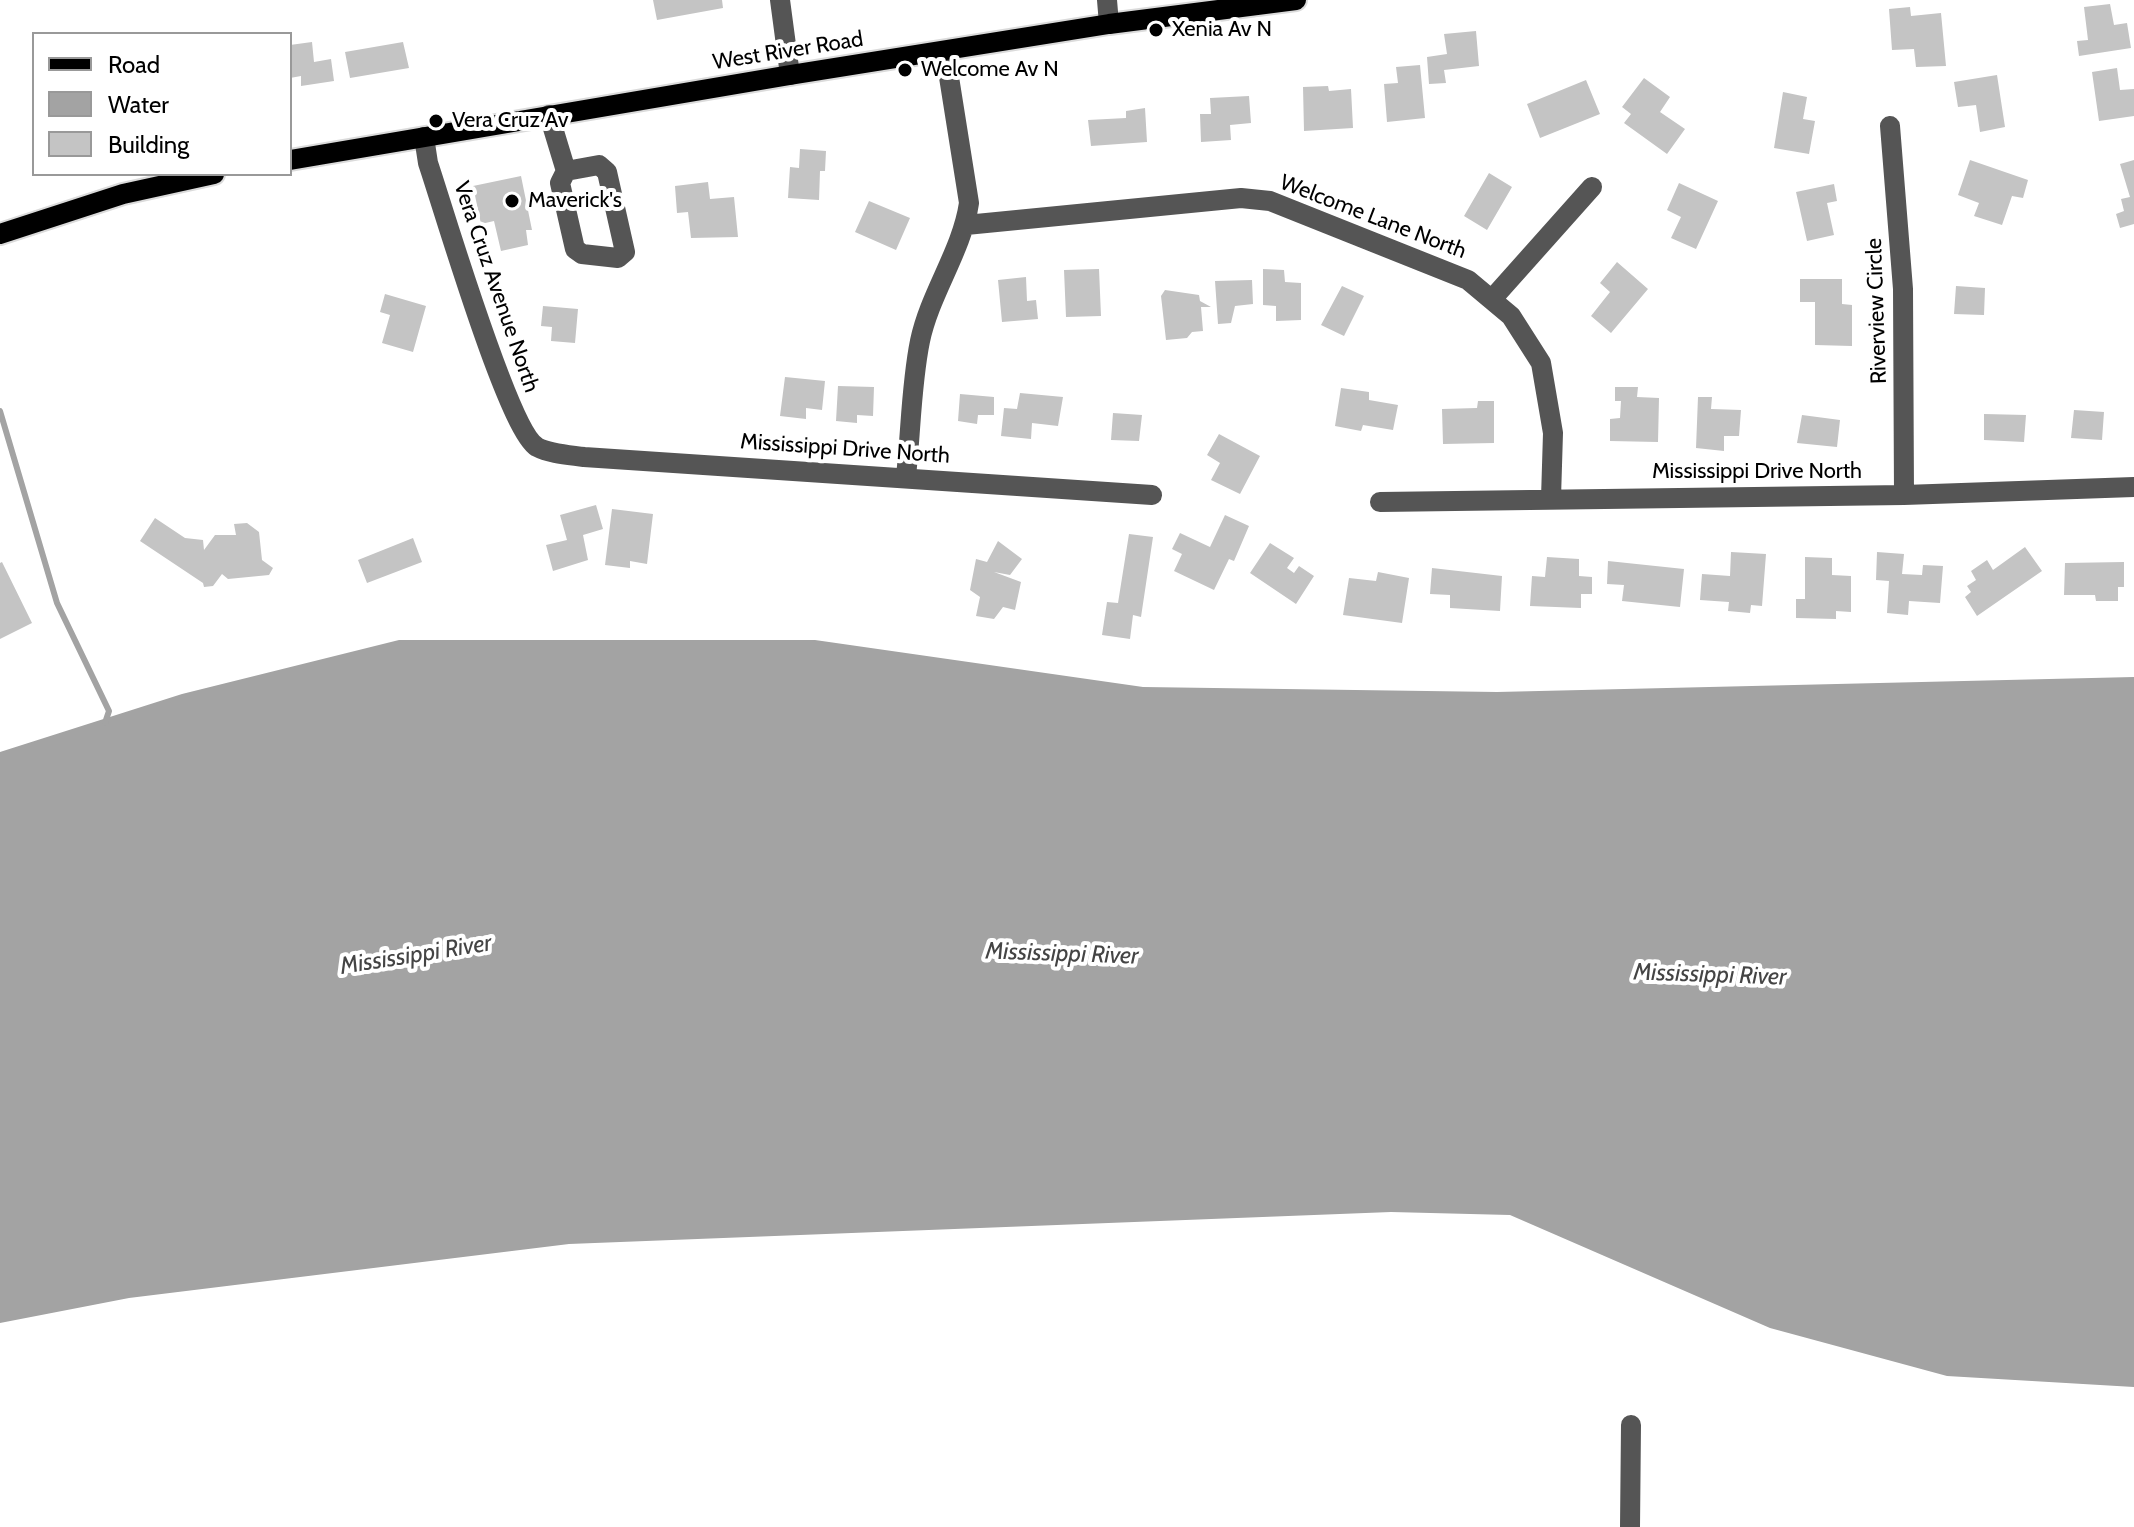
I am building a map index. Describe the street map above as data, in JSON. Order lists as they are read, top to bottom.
{
  "streets": {
    "main road": ["West River Road"],
    "street": [
      "Welcome Lane North",
      "Vera Cruz Avenue North",
      "Riverview Circle",
      "Mississippi Drive North"
    ]
  },
  "crossings": [
    ["West River Road", "Vera Cruz Avenue North"],
    ["Welcome Lane North", "Mississippi Drive North"],
    ["Vera Cruz Avenue North", "Mississippi Drive North"],
    ["Riverview Circle", "Mississippi Drive North"]
  ],
  "water": ["Mississippi River"],
  "places": [
    "Xenia Av N",
    "Welcome Av N",
    "Vera Cruz Av",
    "Maverick's"
  ],
  "legend": ["Road", "Water", "Building"]
}
